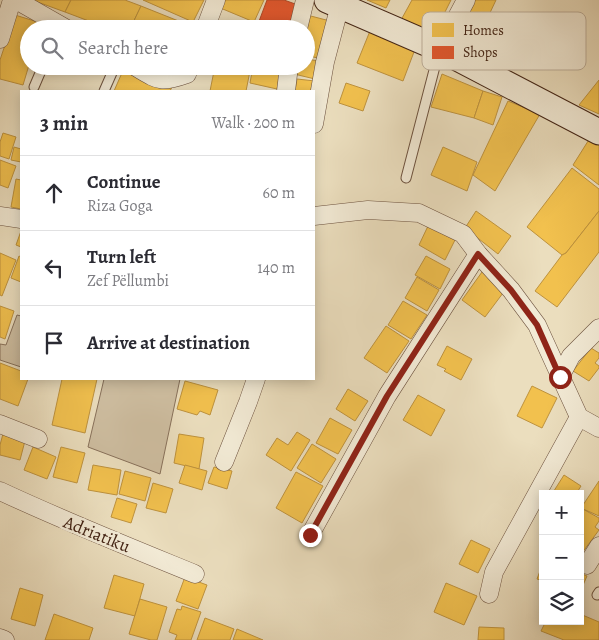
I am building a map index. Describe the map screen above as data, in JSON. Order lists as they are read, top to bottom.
{
  "streets": {
    "street": ["Adriatiku"]
  },
  "legend": ["Homes", "Shops"],
  "page": {
    "search": "Search here",
    "heading": ["3 min", "Walk · 200 m"],
    "list": [
      ["Continue", "Riza Goga", "60 m"],
      ["Turn left", "Zef Pëllumbi", "140 m"],
      "Arrive at destination"
    ],
    "map_buttons": ["+", "−"]
  }
}
